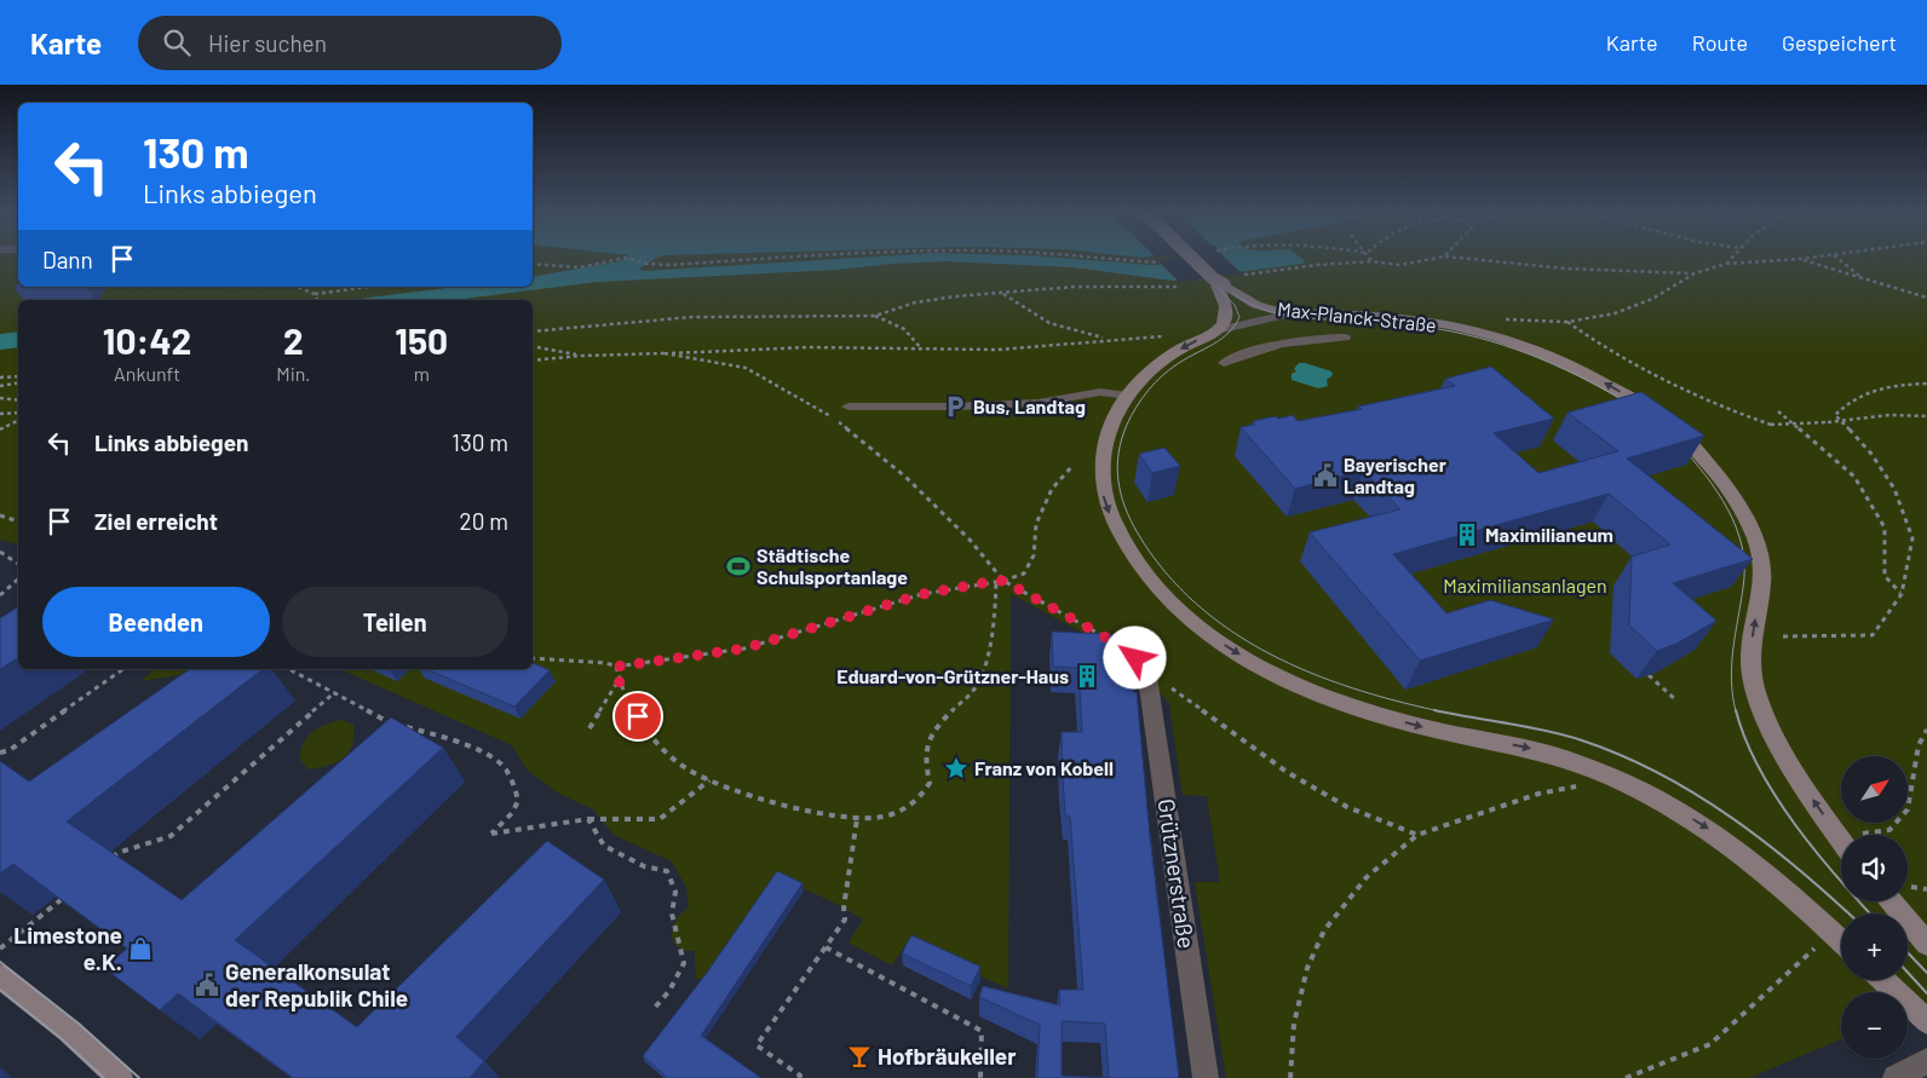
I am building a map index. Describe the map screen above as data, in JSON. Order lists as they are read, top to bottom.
{
  "streets": {
    "main road": ["Max-Planck-Straße"],
    "street": ["Grütznerstraße"]
  },
  "one_way": ["Max-Planck-Straße"],
  "parks": ["Maximiliansanlagen"],
  "places": {
    "parking": ["Bus, Landtag"],
    "public building": ["Bayerischer Landtag", "Generalkonsulat der Republik Chile"],
    "building": ["Maximilianeum", "Eduard-von-Grützner-Haus"],
    "sports": ["Städtische Schulsportanlage"],
    "place": ["Franz von Kobell"],
    "shop": ["Limestone e.K."],
    "bar": ["Hofbräukeller"]
  },
  "north": "top right",
  "page": {
    "header": "Karte",
    "search": "Hier suchen",
    "nav": ["Karte", "Route", "Gespeichert"],
    "turn": ["130 m", "Links abbiegen"],
    "then": "Dann",
    "eta": [
      "10:42",
      "Ankunft",
      "2",
      "Min.",
      "150",
      "m"
    ],
    "list": [
      {
        "name": "Links abbiegen",
        "value": "130 m"
      },
      {
        "name": "Ziel erreicht",
        "value": "20 m"
      }
    ],
    "buttons": ["Beenden", "Teilen"],
    "map_buttons": ["+", "−"]
  }
}
